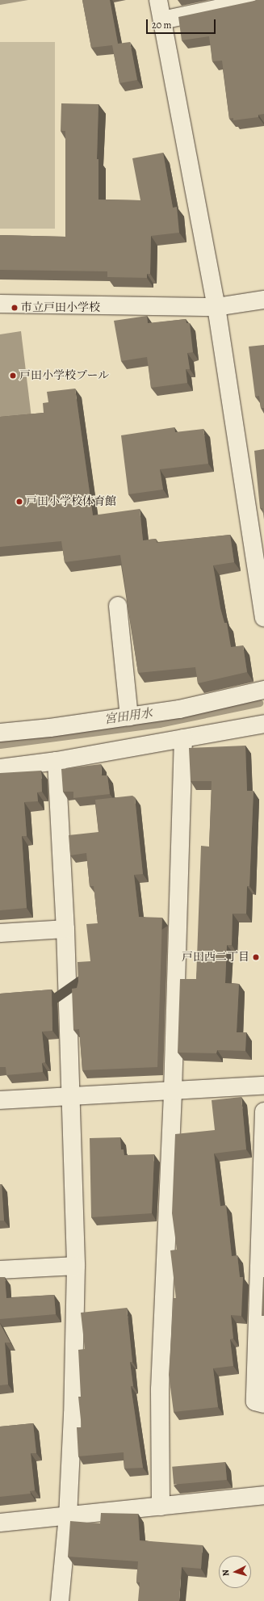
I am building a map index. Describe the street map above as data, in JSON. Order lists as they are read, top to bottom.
{
  "water": ["宮田用水"],
  "places": [
    "市立戸田小学校",
    "戸田小学校プール",
    "戸田小学校体育館",
    "戸田西二丁目"
  ],
  "scale_bar": "20 m",
  "north": "left"
}
